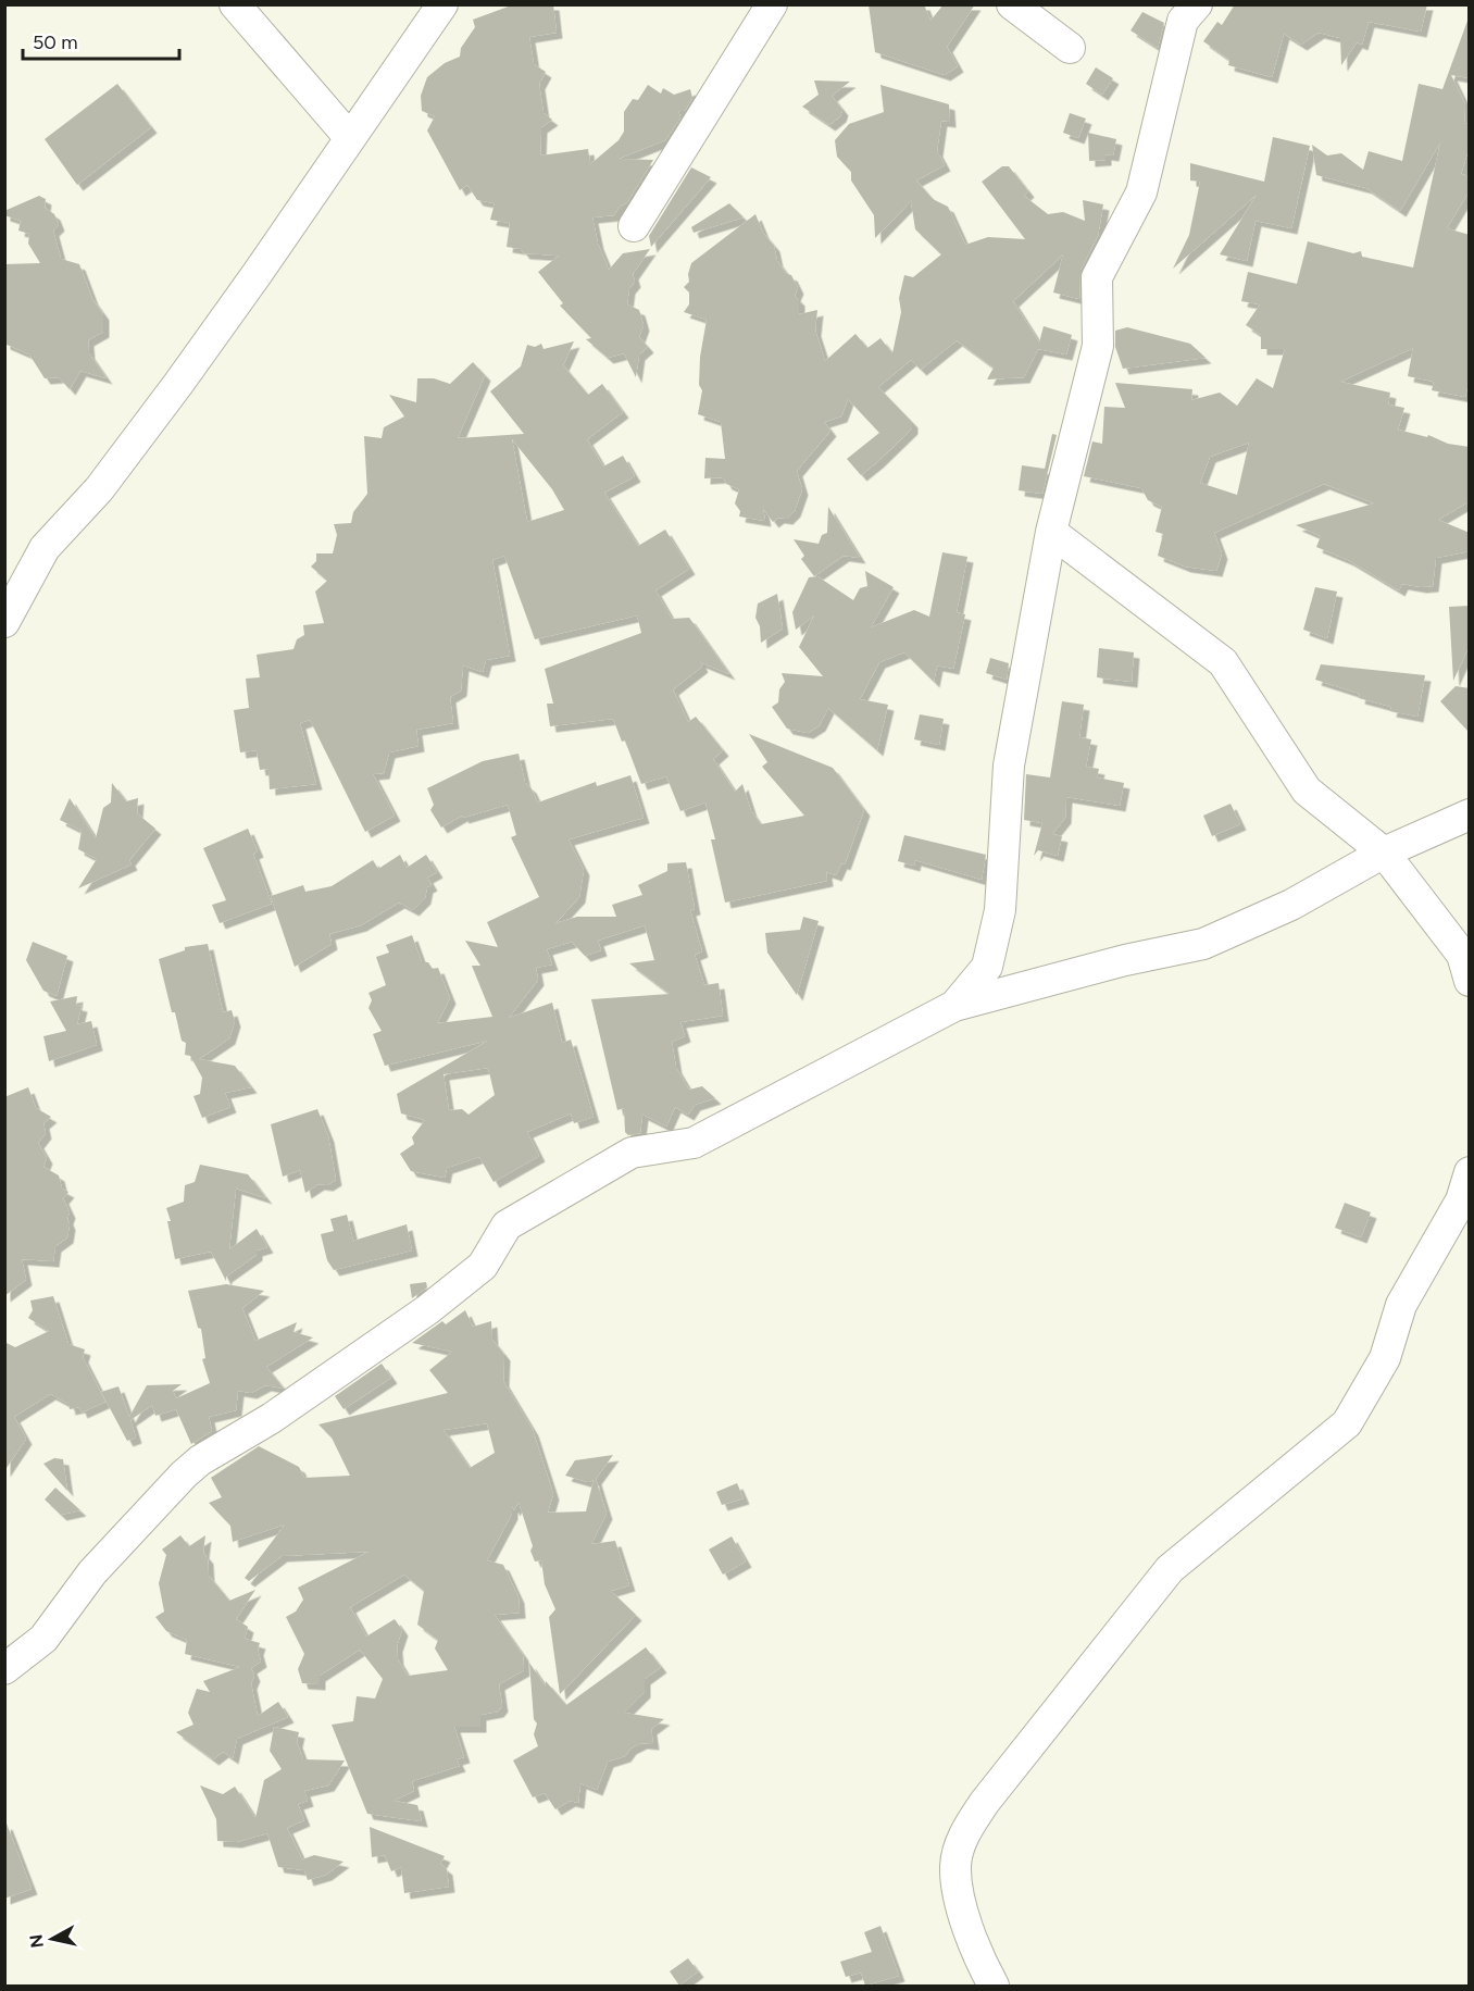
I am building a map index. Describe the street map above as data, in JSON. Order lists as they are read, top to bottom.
{
  "scale_bar": "50 m",
  "north": "left"
}
